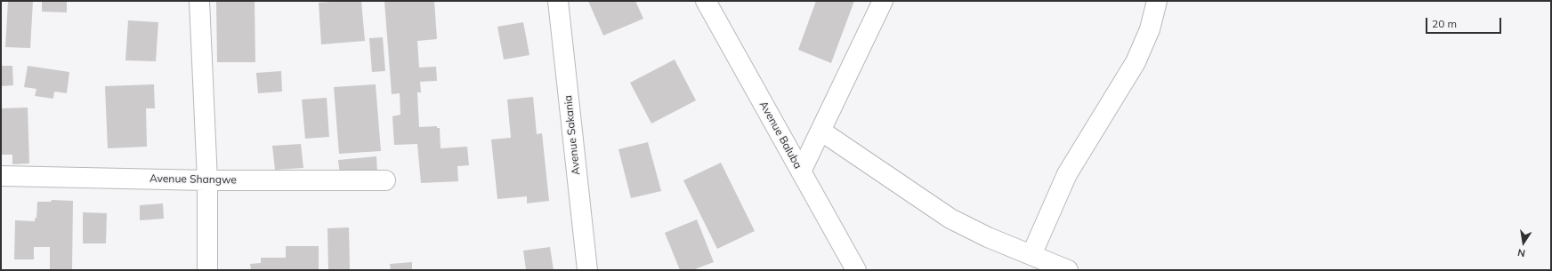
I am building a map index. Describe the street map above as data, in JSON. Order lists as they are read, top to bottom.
{
  "streets": {
    "street": ["Avenue Sakania", "Avenue Baluba", "Avenue Shangwe"]
  },
  "scale_bar": "20 m",
  "north": "bottom"
}
